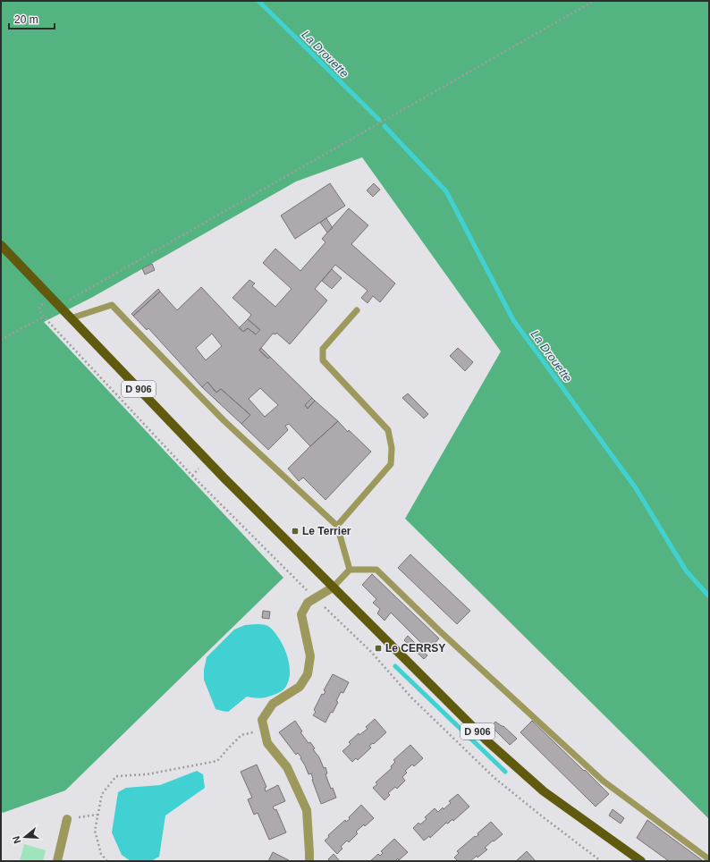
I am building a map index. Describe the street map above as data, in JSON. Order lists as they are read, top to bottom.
{
  "streets": {
    "main road": ["D 906"]
  },
  "water": ["La Drouette"],
  "places": {
    "transit": ["Le Terrier", "Le CERRSY"]
  },
  "scale_bar": "20 m",
  "north": "left"
}
